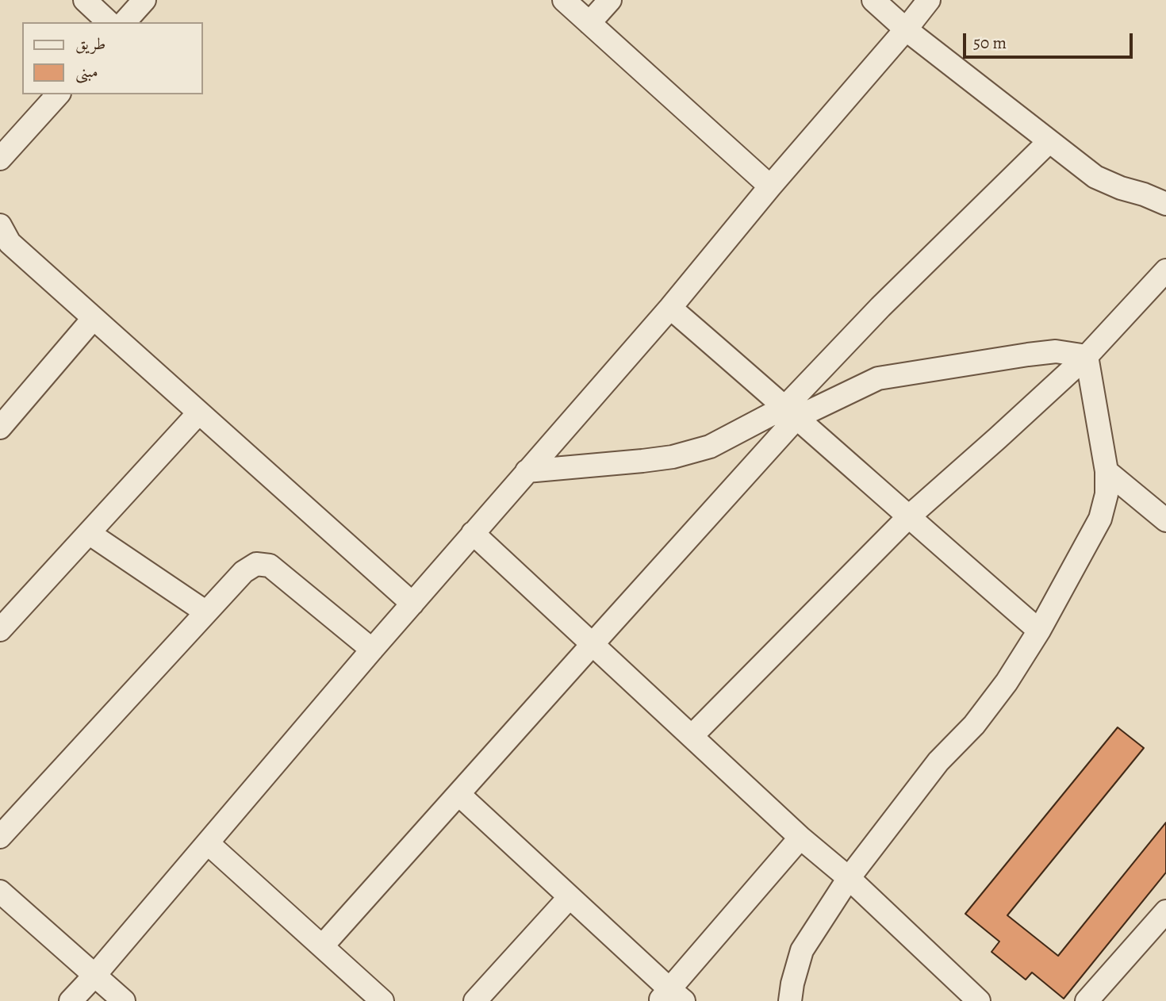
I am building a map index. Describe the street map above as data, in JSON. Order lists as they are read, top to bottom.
{
  "legend": ["طريق", "مبنى"],
  "scale_bar": "50 m"
}
